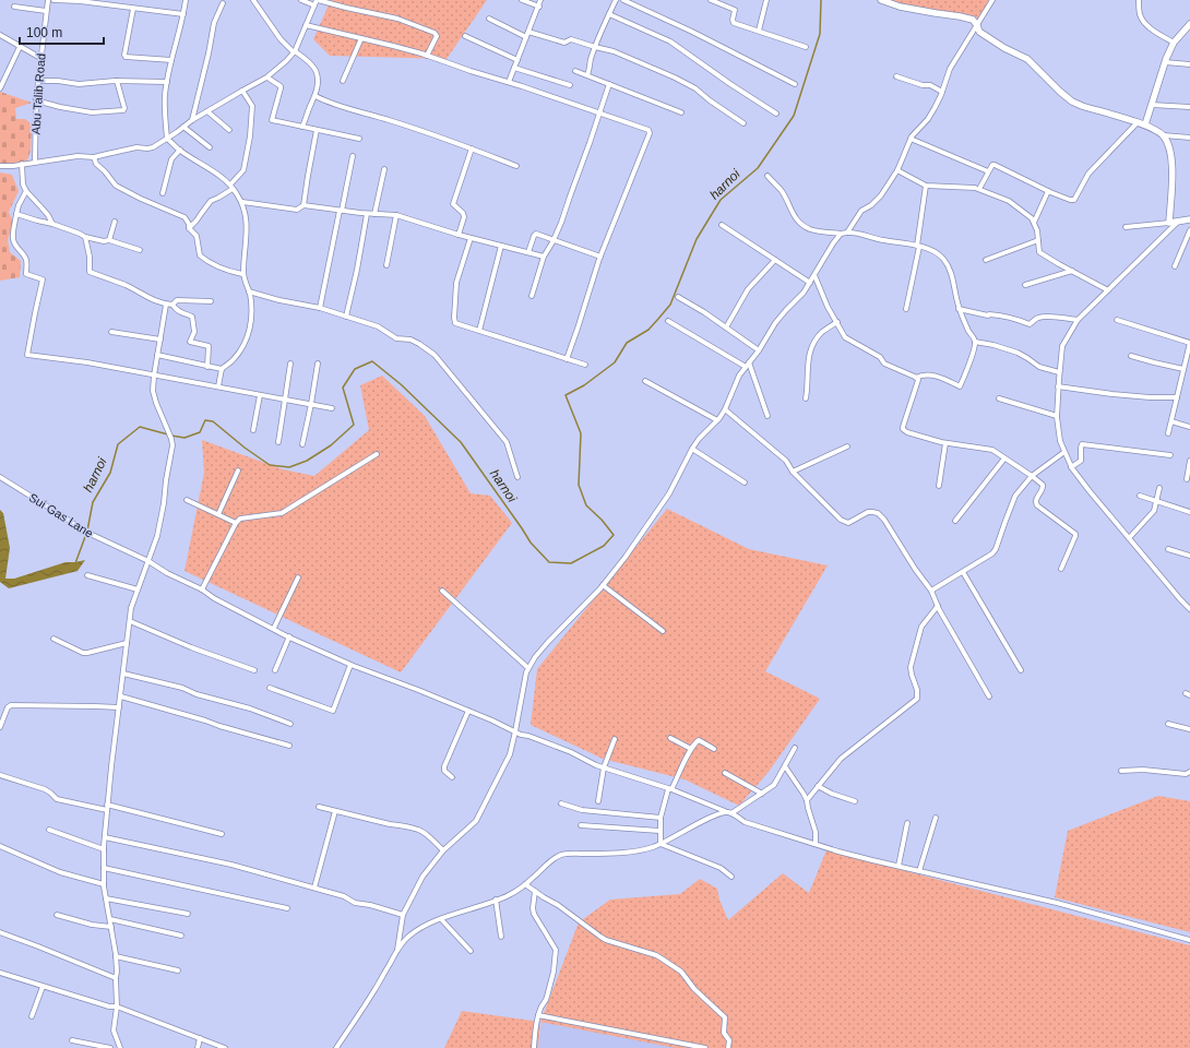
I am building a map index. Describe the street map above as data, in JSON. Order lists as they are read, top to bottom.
{
  "streets": {
    "street": ["Abu Talib Road", "Sui Gas Lane"]
  },
  "water": ["harnoi"],
  "scale_bar": "100 m"
}
